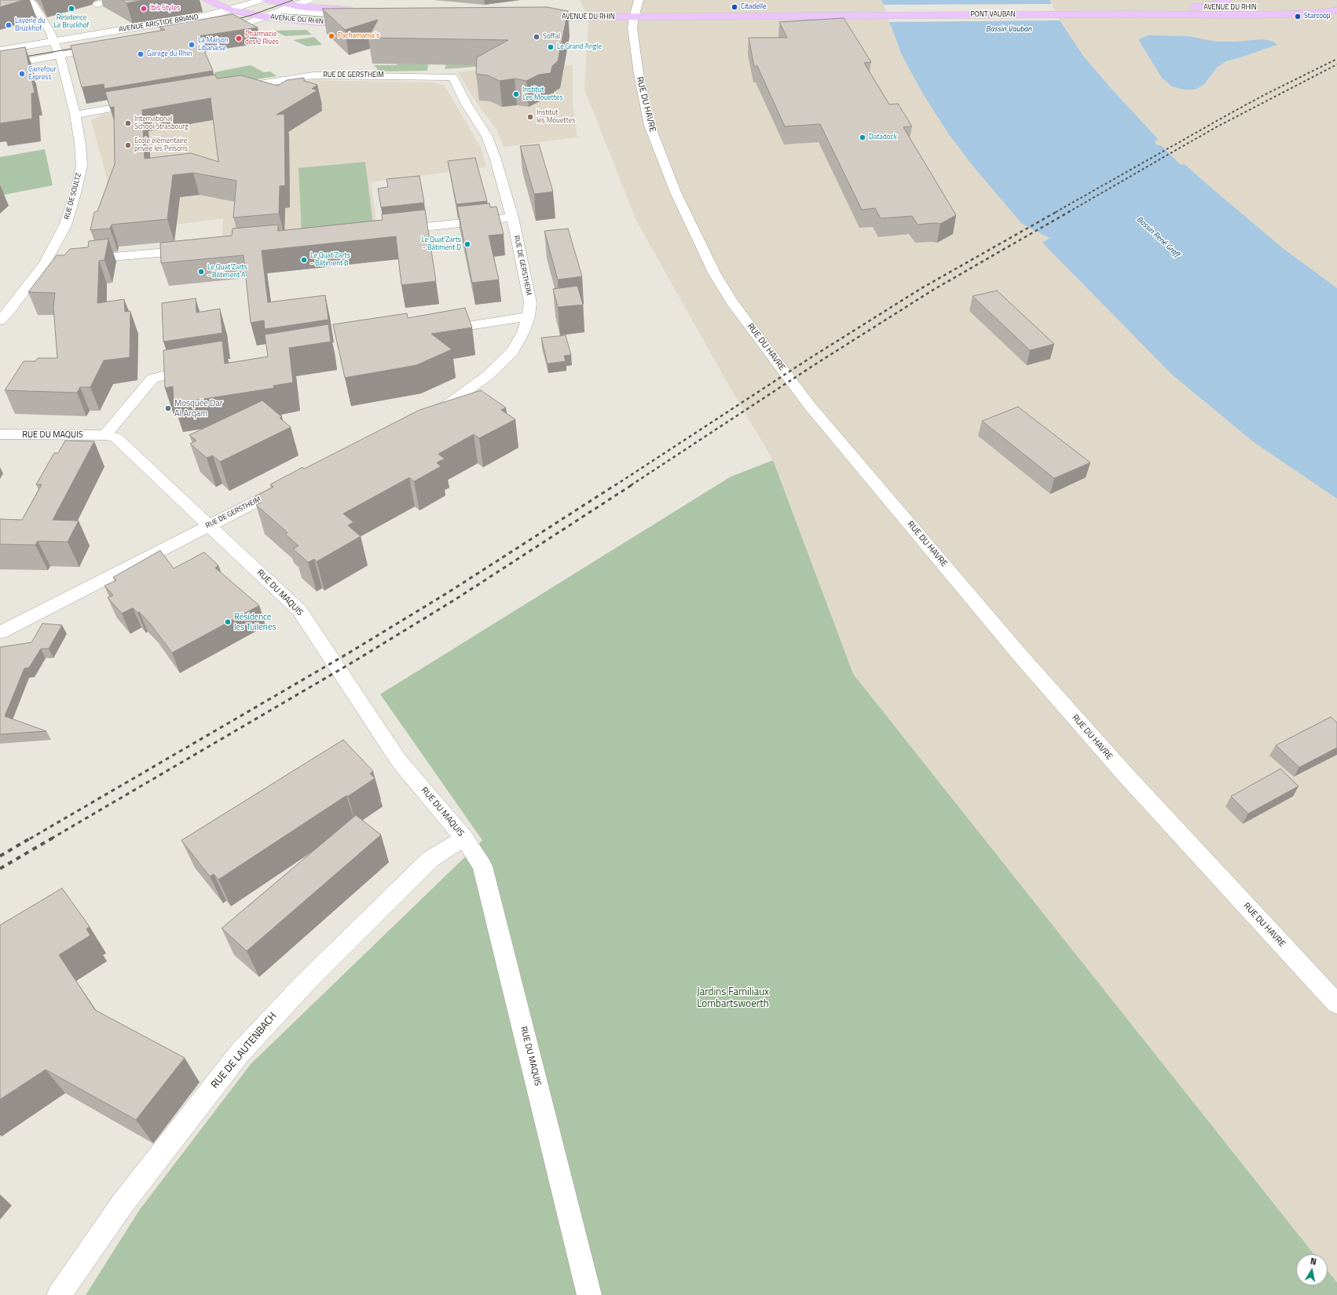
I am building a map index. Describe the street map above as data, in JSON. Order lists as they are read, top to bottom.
{
  "streets": {
    "main road": ["AVENUE DU RHIN", "PONT VAUBAN"],
    "street": [
      "AVENUE ARISTIDE BRIAND",
      "RUE DE GERSTHEIM",
      "RUE DU HAVRE",
      "RUE DE SOULTZ",
      "RUE DU MAQUIS",
      "RUE DE LAUTENBACH"
    ]
  },
  "crossings": [
    ["AVENUE DU RHIN", "PONT VAUBAN"],
    ["AVENUE DU RHIN", "AVENUE ARISTIDE BRIAND"],
    ["AVENUE DU RHIN", "RUE DU HAVRE"],
    ["RUE DE GERSTHEIM", "RUE DU MAQUIS"],
    ["RUE DU MAQUIS", "RUE DE LAUTENBACH"]
  ],
  "water": ["Bassin Vauban", "Bassin René Graff"],
  "parks": ["Jardins Familiaux Lombartswoerth"],
  "places": [
    "Citadelle",
    "Résidence Le Bruckhof",
    "Ibis Styles",
    "Starcoop",
    "Laverie du Brückhof",
    "Pachamama's",
    "Soffal",
    "Pharmacie des 2 Rives",
    "La Maison Libanaise",
    "Le Grand Angle",
    "Garage du Rhin",
    "Carrefour Express",
    "Institut Les Mouettes",
    "Institut les Mouettes",
    "International School Strasbourg",
    "Datadock",
    "Ecole élémentaire privée les Pinsons",
    "Le Quat'Zarts - Bâtiment D",
    "Le Quat'Zarts - Bâtiment B",
    "Le Quat'Zarts - Bâtiment A",
    "Mosquée Dar Al Arqam",
    "Résidence les Tuileries"
  ],
  "north": "top"
}
